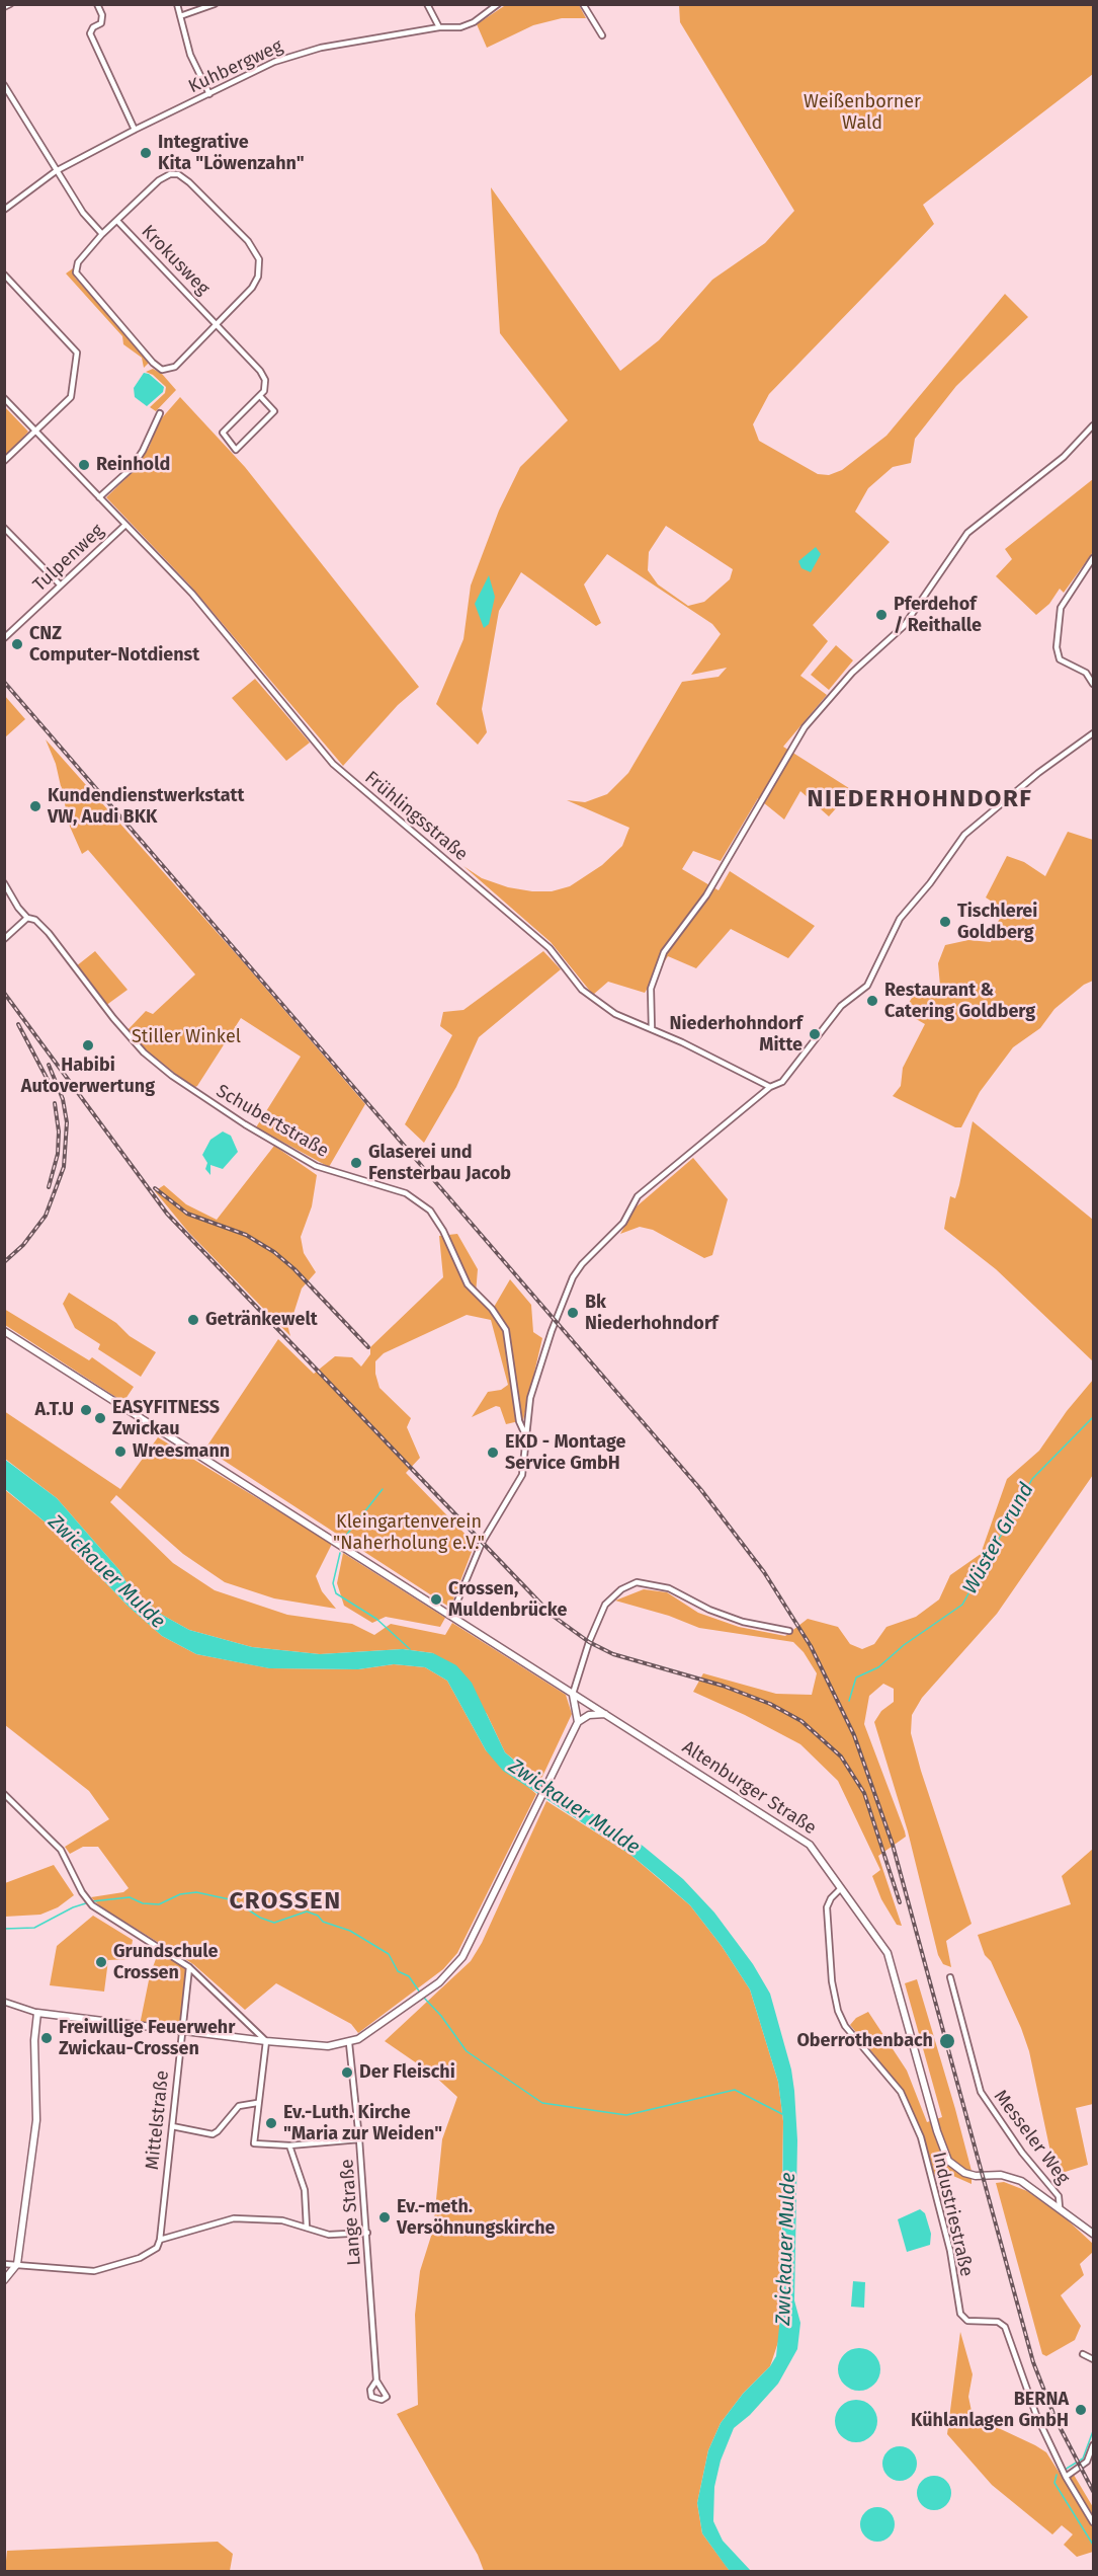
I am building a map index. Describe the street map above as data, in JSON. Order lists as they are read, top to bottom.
{
  "streets": {
    "street": [
      "Kuhbergweg",
      "Krokusweg",
      "Tulpenweg",
      "Frühlingsstraße",
      "Schubertstraße",
      "Altenburger Straße",
      "Mittelstraße",
      "Messeler Weg",
      "Lange Straße",
      "Industriestraße"
    ]
  },
  "crossings": [
    ["Tulpenweg", "Frühlingsstraße"],
    ["Altenburger Straße", "Messeler Weg"],
    ["Altenburger Straße", "Industriestraße"]
  ],
  "districts": ["NIEDERHOHNDORF", "CROSSEN"],
  "water": ["Wüster Grund", "Zwickauer Mulde"],
  "parks": ["Weißenborner Wald", "Stiller Winkel", "Kleingartenverein \"Naherholung e.V.\""],
  "places": [
    "Integrative Kita \"Löwenzahn\"",
    "Reinhold",
    "Pferdehof / Reithalle",
    "CNZ Computer-Notdienst",
    "Kundendienstwerkstatt VW, Audi BKK",
    "Tischlerei Goldberg",
    "Restaurant & Catering Goldberg",
    "Niederhohndorf Mitte",
    "Habibi Autoverwertung",
    "Glaserei und Fensterbau Jacob",
    "Bk Niederhohndorf",
    "Getränkewelt",
    "A.T.U",
    "EASYFITNESS Zwickau",
    "Wreesmann",
    "EKD - Montage Service GmbH",
    "Crossen, Muldenbrücke",
    "Grundschule Crossen",
    "Freiwillige Feuerwehr Zwickau-Crossen",
    "Oberrothenbach",
    "Der Fleischi",
    "Ev.-Luth. Kirche \"Maria zur Weiden\"",
    "Ev.-meth. Versöhnungskirche",
    "BERNA Kühlanlagen GmbH"
  ]
}
